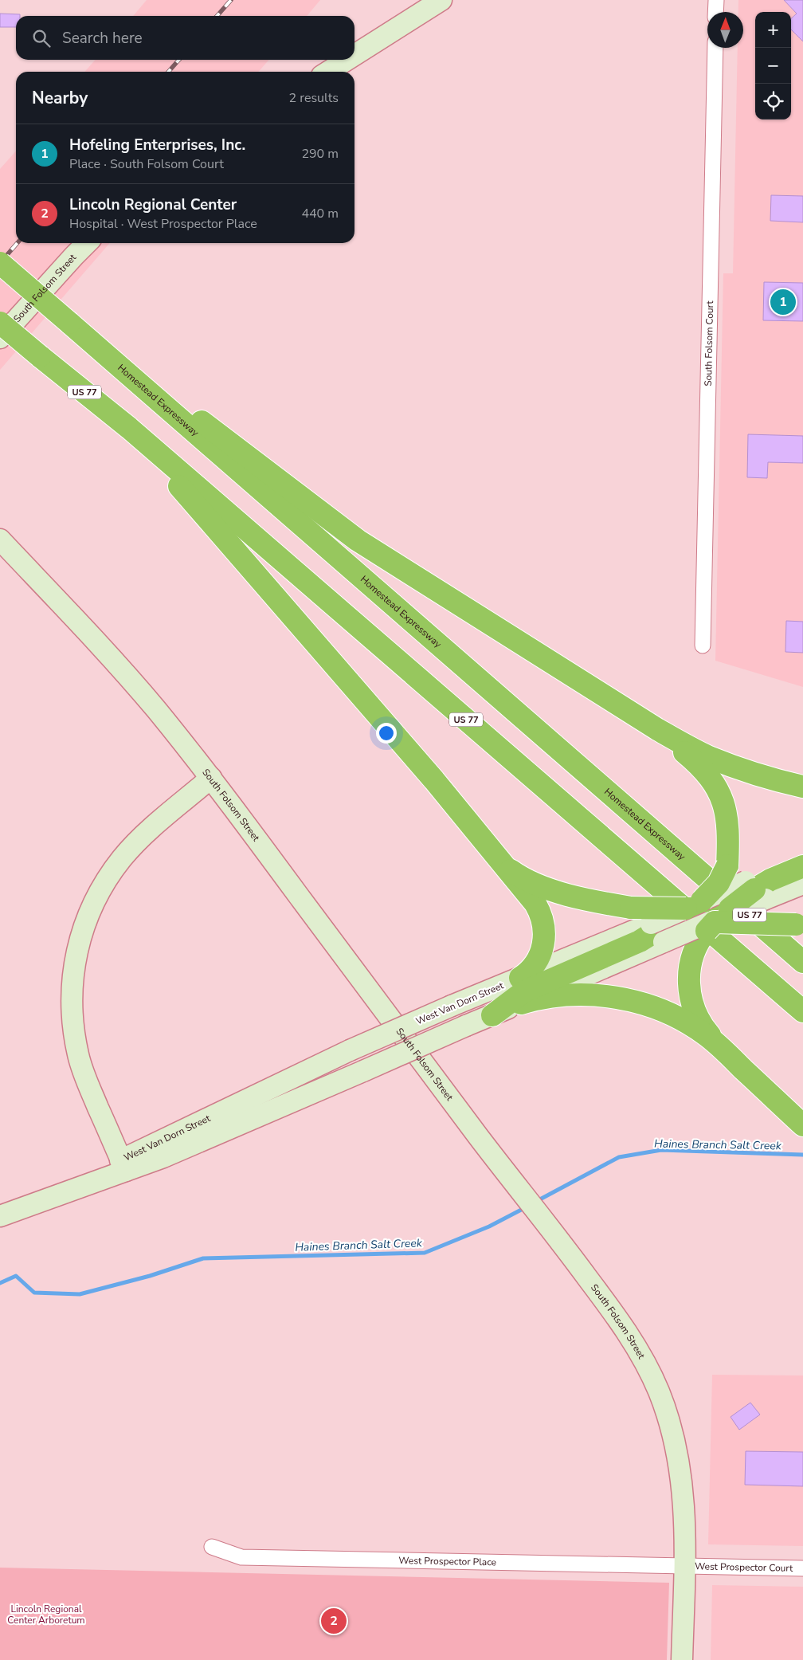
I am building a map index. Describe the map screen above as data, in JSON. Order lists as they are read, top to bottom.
{
  "streets": {
    "highway": ["US 77", "Homestead Expressway"],
    "main road": ["South Folsom Street", "West Van Dorn Street"],
    "street": ["South Folsom Court", "West Prospector Place", "West Prospector Court"]
  },
  "crossings": [
    ["South Folsom Street", "West Prospector Place"],
    ["South Folsom Street", "West Prospector Court"],
    ["West Prospector Place", "West Prospector Court"]
  ],
  "water": ["Haines Branch Salt Creek"],
  "parks": ["Lincoln Regional Center Arboretum"],
  "north": "top",
  "page": {
    "map_buttons": ["+", "−"],
    "search": "Search here",
    "heading": ["Nearby", "2 results"],
    "list": [
      {
        "mark": "1",
        "name": "Hofeling Enterprises, Inc.",
        "note": "Place · South Folsom Court",
        "value": "290 m"
      },
      {
        "mark": "2",
        "name": "Lincoln Regional Center",
        "note": "Hospital · West Prospector Place",
        "value": "440 m"
      }
    ],
    "pins": ["1", "2"]
  }
}
